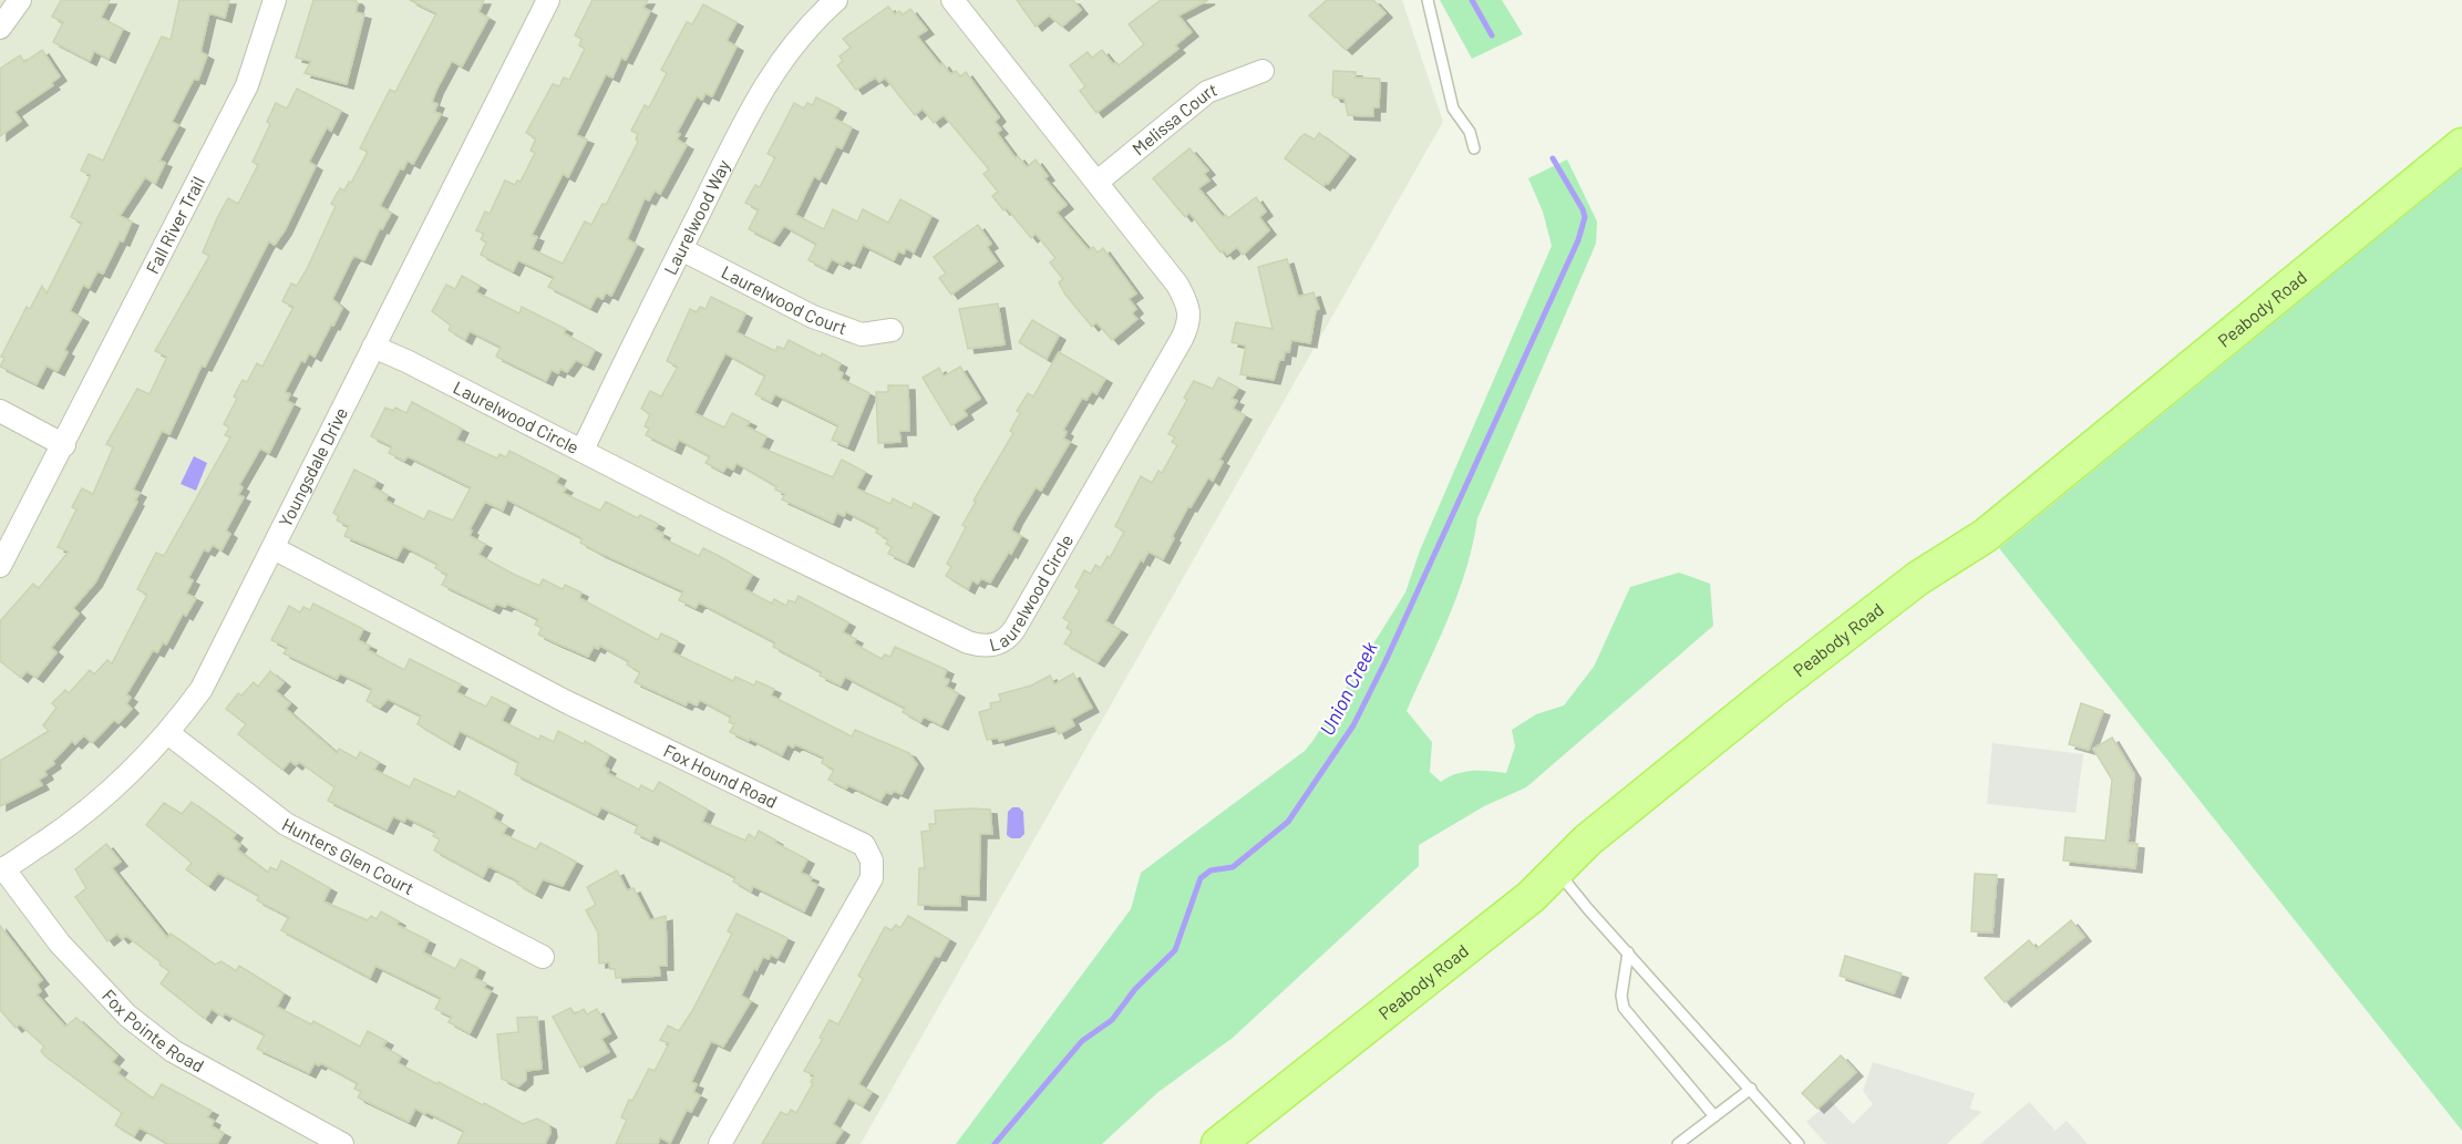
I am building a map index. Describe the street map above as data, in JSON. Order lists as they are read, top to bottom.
{
  "streets": {
    "main road": ["Peabody Road"],
    "street": [
      "Melissa Court",
      "Laurelwood Way",
      "Fall River Trail",
      "Laurelwood Court",
      "Laurelwood Circle",
      "Youngsdale Drive",
      "Fox Hound Road",
      "Hunters Glen Court",
      "Fox Pointe Road"
    ]
  },
  "crossings": [
    ["Melissa Court", "Laurelwood Circle"],
    ["Laurelwood Way", "Laurelwood Court"],
    ["Laurelwood Way", "Laurelwood Circle"],
    ["Laurelwood Circle", "Youngsdale Drive"],
    ["Youngsdale Drive", "Fox Hound Road"],
    ["Youngsdale Drive", "Hunters Glen Court"],
    ["Youngsdale Drive", "Fox Pointe Road"]
  ],
  "water": ["Union Creek"]
}
